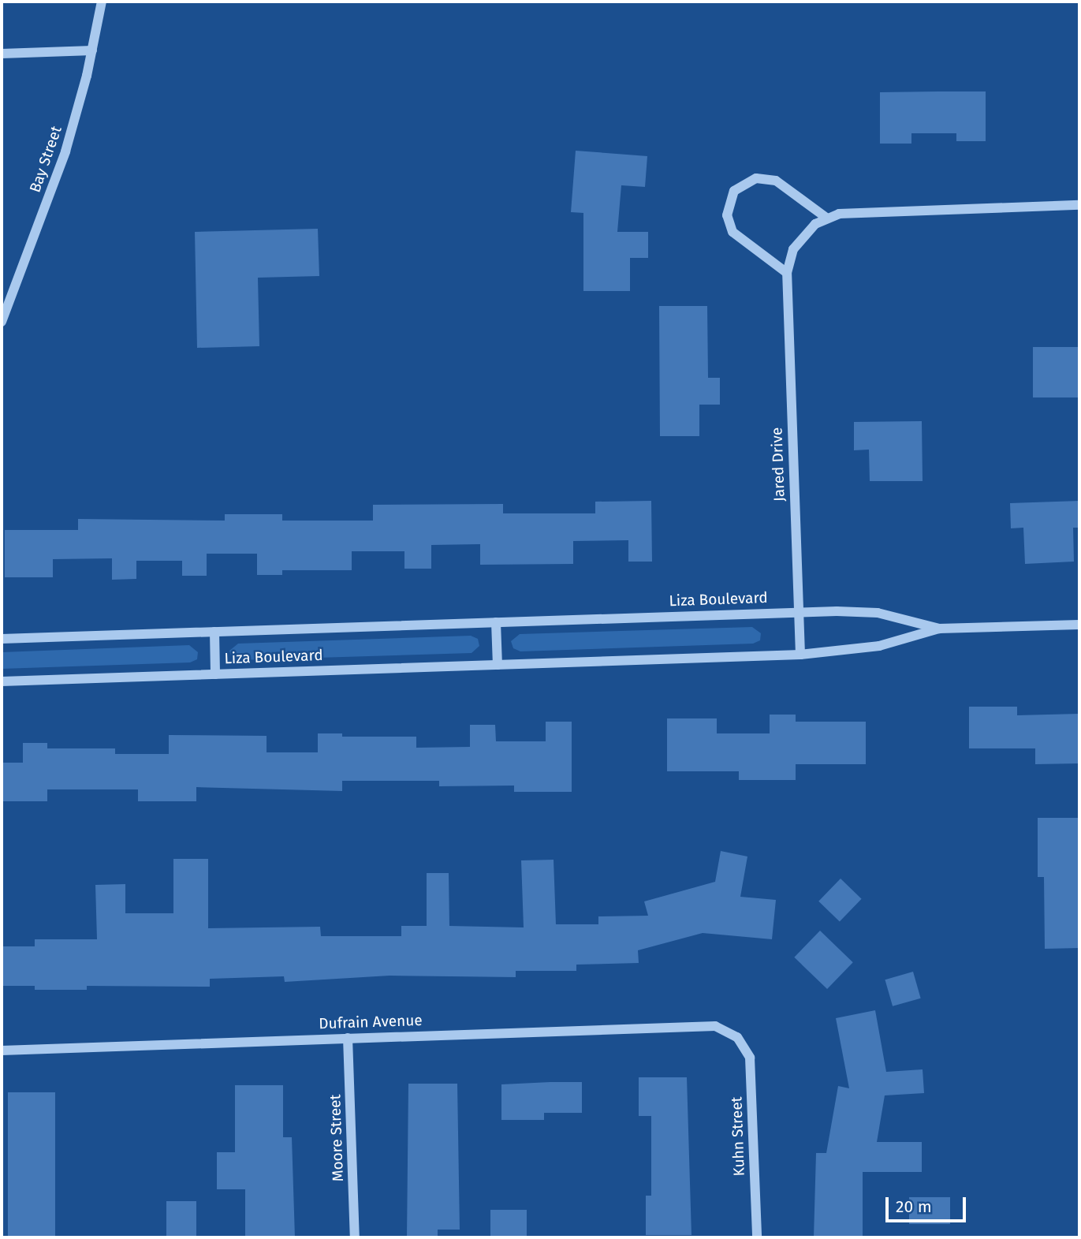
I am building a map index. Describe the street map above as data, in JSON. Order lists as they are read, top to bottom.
{
  "streets": {
    "street": [
      "Bay Street",
      "Jared Drive",
      "Liza Boulevard",
      "Dufrain Avenue",
      "Kuhn Street",
      "Moore Street"
    ]
  },
  "crossings": [
    ["Jared Drive", "Liza Boulevard"],
    ["Dufrain Avenue", "Kuhn Street"],
    ["Dufrain Avenue", "Moore Street"]
  ],
  "scale_bar": "20 m"
}
